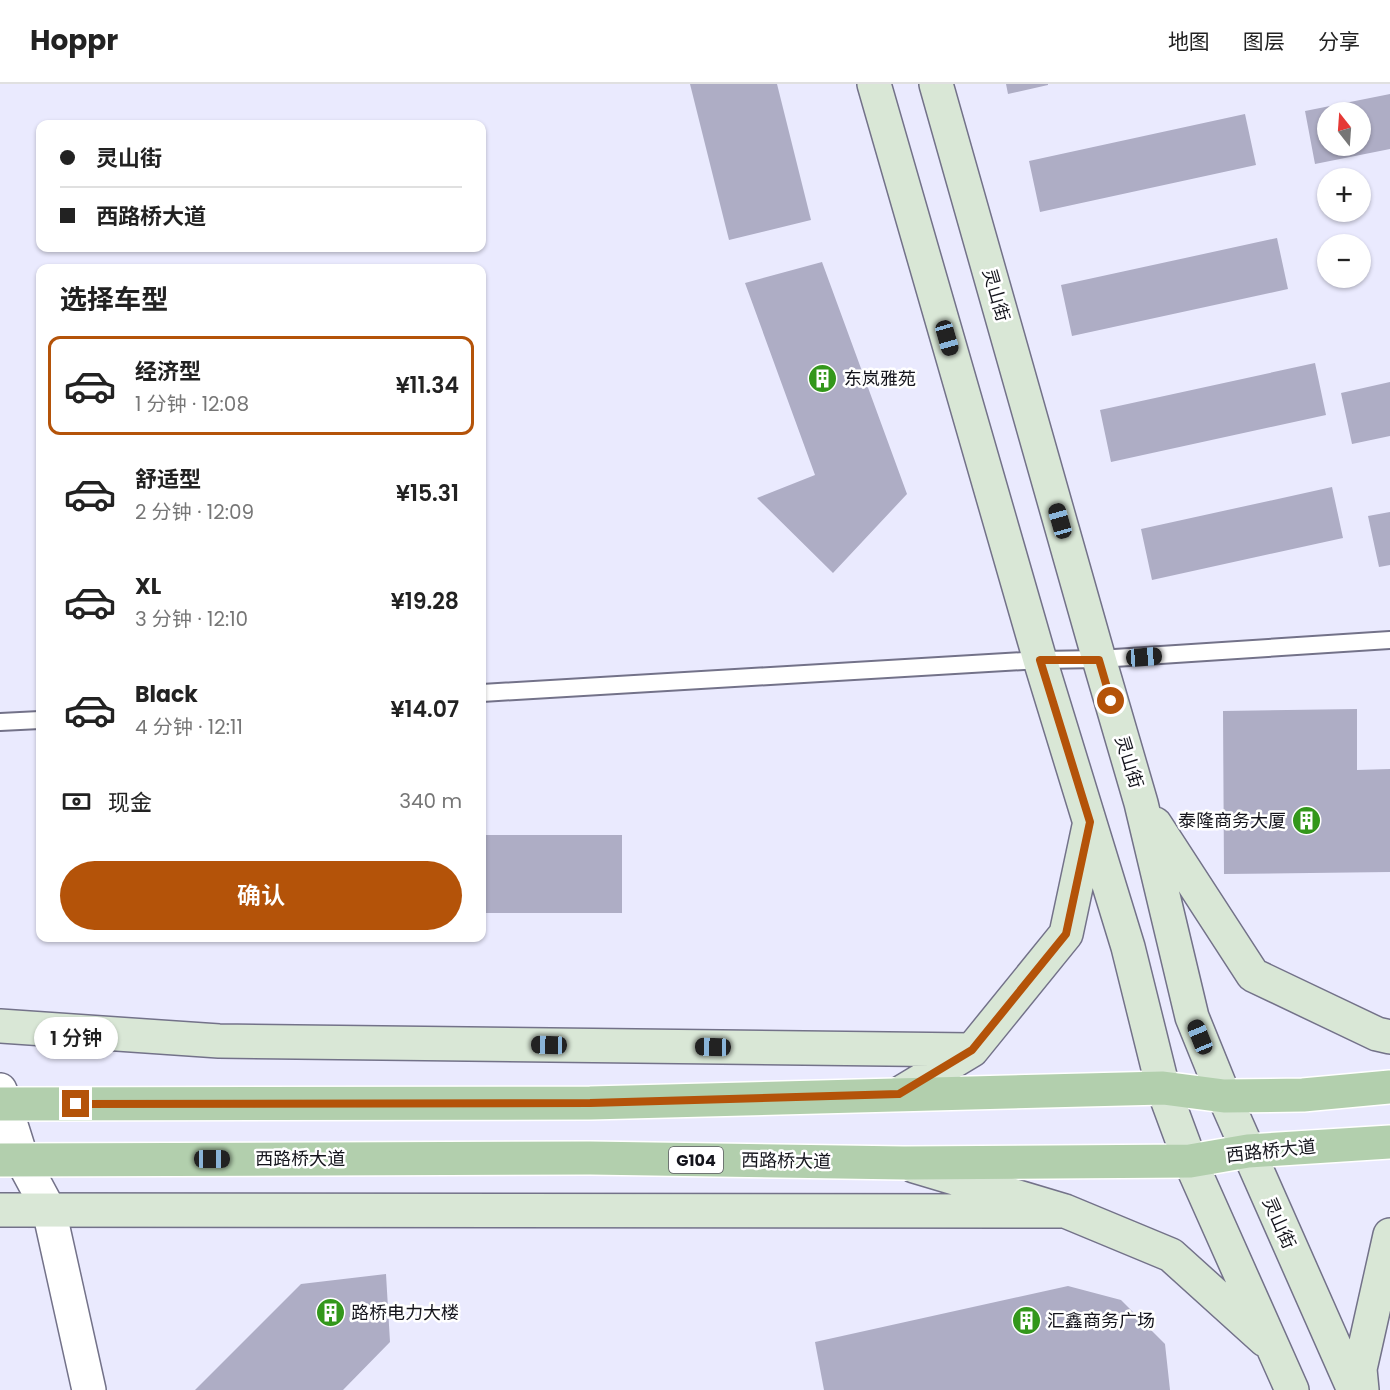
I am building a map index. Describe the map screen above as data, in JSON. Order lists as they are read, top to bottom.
{
  "streets": {
    "main road": ["灵山街", "西路桥大道", "G104"]
  },
  "crossings": [
    ["灵山街", "西路桥大道"]
  ],
  "places": {
    "building": [
      "东岚雅苑",
      "泰隆商务大厦",
      "路桥电力大楼",
      "汇鑫商务广场"
    ]
  },
  "north": "top",
  "page": {
    "header": "Hoppr",
    "nav": ["地图", "图层", "分享"],
    "map_buttons": ["+", "−"],
    "banner": ["灵山街", "西路桥大道"],
    "heading": "选择车型",
    "list": [
      {
        "name": "经济型",
        "note": "1 分钟 · 12:08",
        "value": "¥11.34"
      },
      {
        "name": "舒适型",
        "note": "2 分钟 · 12:09",
        "value": "¥15.31"
      },
      {
        "name": "XL",
        "note": "3 分钟 · 12:10",
        "value": "¥19.28"
      },
      {
        "name": "Black",
        "note": "4 分钟 · 12:11",
        "value": "¥14.07"
      }
    ],
    "pay": ["现金", "340 m"],
    "buttons": "确认",
    "bubble": "1 分钟"
  }
}
